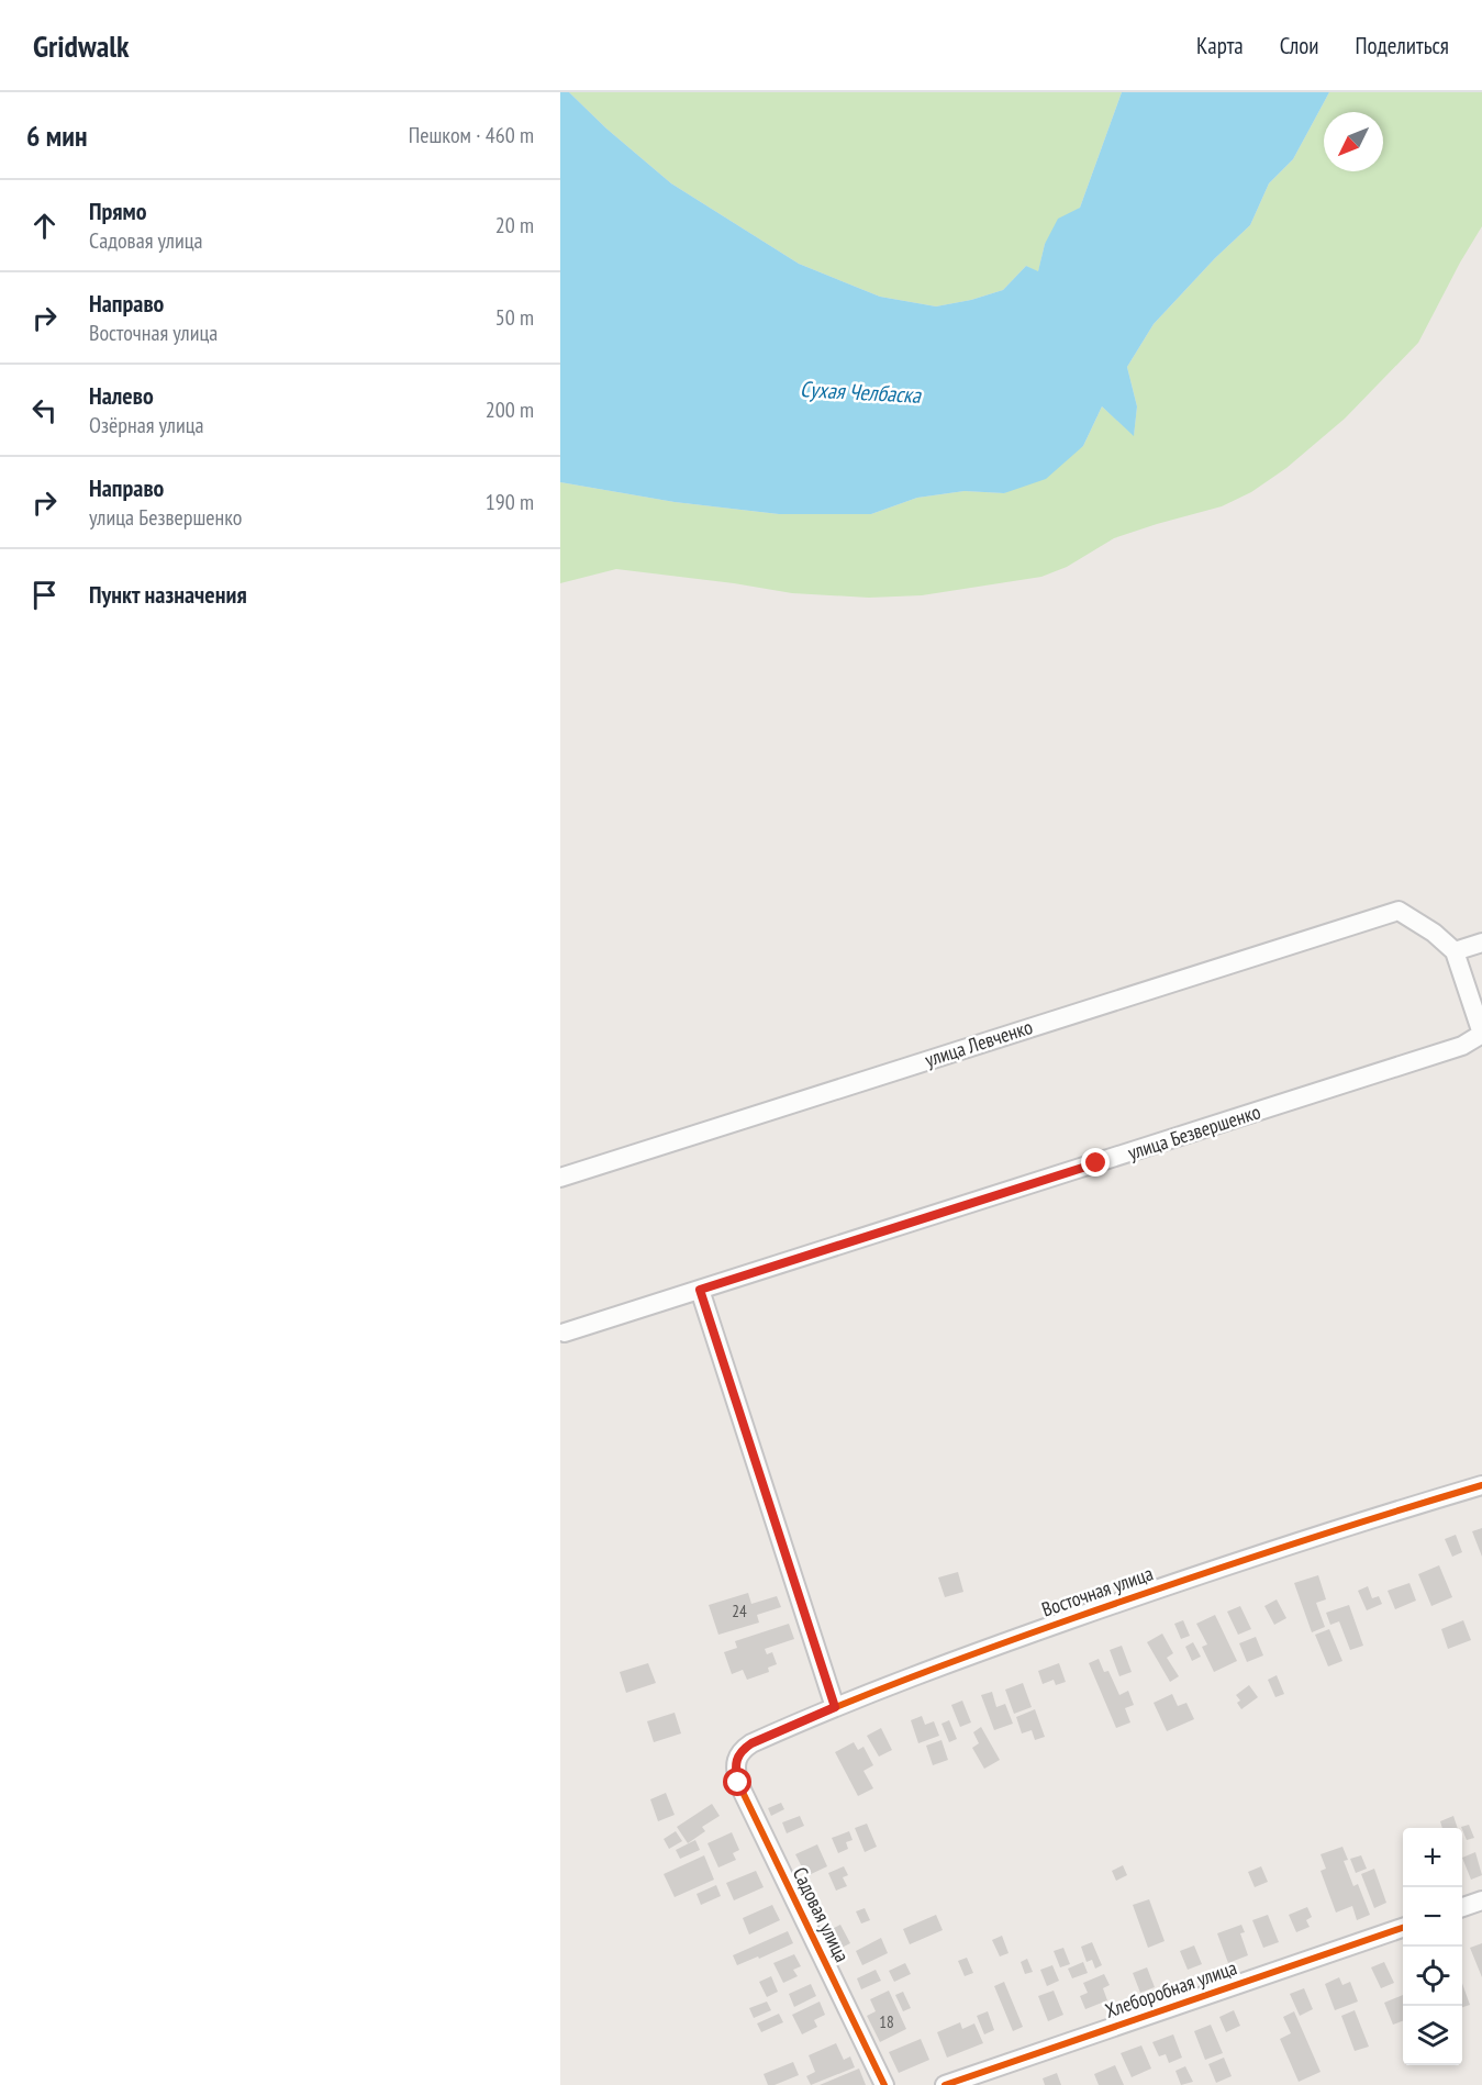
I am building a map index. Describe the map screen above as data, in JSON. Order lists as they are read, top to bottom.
{
  "streets": {
    "street": [
      "улица Левченко",
      "улица Безвершенко",
      "Восточная улица",
      "Садовая улица",
      "Хлеборобная улица"
    ]
  },
  "crossings": [
    ["Восточная улица", "Садовая улица"]
  ],
  "water": ["Сухая Челбаска"],
  "house_numbers": ["24", "18"],
  "north": "bottom left",
  "page": {
    "header": "Gridwalk",
    "nav": ["Карта", "Слои", "Поделиться"],
    "heading": ["6 мин", "Пешком · 460 m"],
    "list": [
      ["Прямо", "Садовая улица", "20 m"],
      ["Направо", "Восточная улица", "50 m"],
      ["Налево", "Озёрная улица", "200 m"],
      ["Направо", "улица Безвершенко", "190 m"],
      "Пункт назначения"
    ],
    "map_buttons": ["+", "−"]
  }
}
